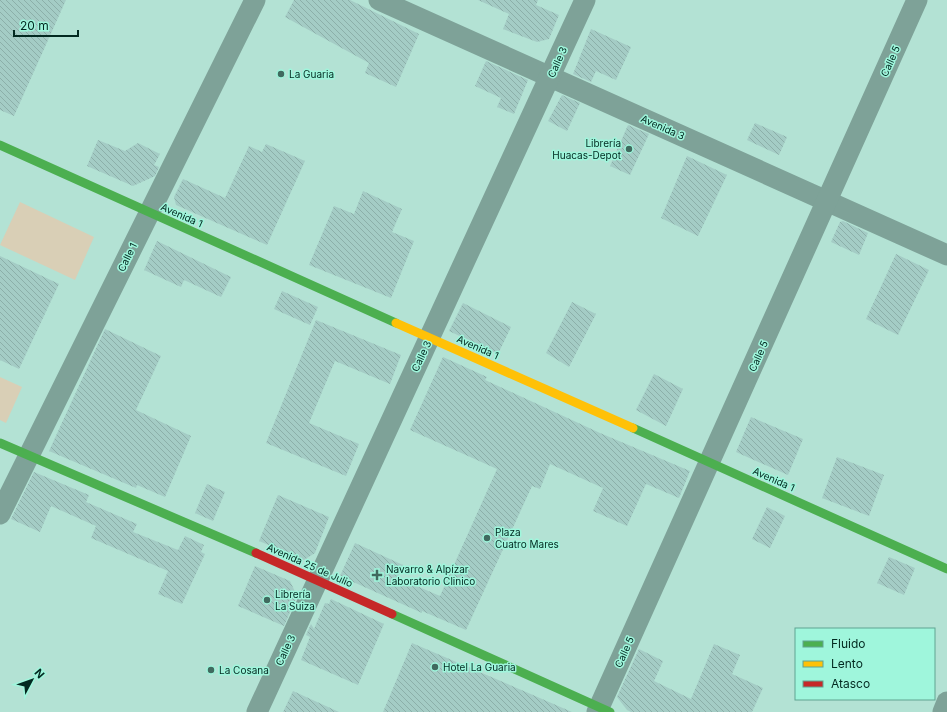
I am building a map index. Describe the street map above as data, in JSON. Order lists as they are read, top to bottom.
{
  "streets": {
    "street": [
      "Calle 5",
      "Calle 3",
      "Avenida 3",
      "Avenida 1",
      "Calle 1",
      "Avenida 25 de Julio"
    ]
  },
  "crossings": [
    ["Calle 5", "Avenida 3"],
    ["Calle 5", "Avenida 1"],
    ["Calle 5", "Avenida 25 de Julio"],
    ["Calle 3", "Avenida 3"],
    ["Calle 3", "Avenida 1"],
    ["Calle 3", "Avenida 25 de Julio"],
    ["Avenida 1", "Calle 1"],
    ["Calle 1", "Avenida 25 de Julio"]
  ],
  "places": {
    "other": [
      "La Guaria",
      "Librería Huacas-Depot",
      "Plaza Cuatro Mares",
      "Librería La Suiza",
      "Hotel La Guaria",
      "La Cosana"
    ],
    "health": ["Navarro & Alpízar Laboratorio Clinico"]
  },
  "legend": ["Fluido", "Lento", "Atasco"],
  "scale_bar": "20 m",
  "north": "top right"
}
